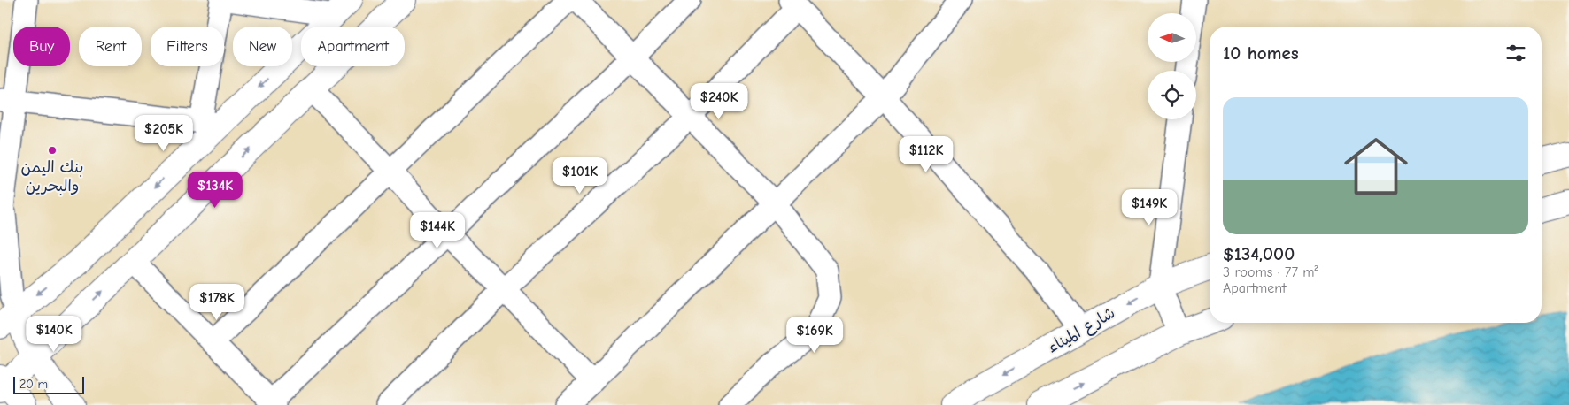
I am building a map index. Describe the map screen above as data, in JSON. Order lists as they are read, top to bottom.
{
  "streets": {
    "main road": ["شارع الميناء"]
  },
  "places": ["بنك اليمن والبحرين"],
  "scale_bar": "20 m",
  "north": "left",
  "page": {
    "chip": [
      "Buy",
      "Rent",
      "Filters",
      "New",
      "Apartment"
    ],
    "heading": "10 homes",
    "list": [
      {
        "name": "$134,000",
        "note": "3 rooms · 77 m² · Apartment"
      }
    ],
    "price": [
      "$240K",
      "$205K",
      "$112K",
      "$101K",
      "$134K",
      "$149K",
      "$144K",
      "$178K",
      "$140K",
      "$169K"
    ],
    "scale": "20 m"
  }
}
